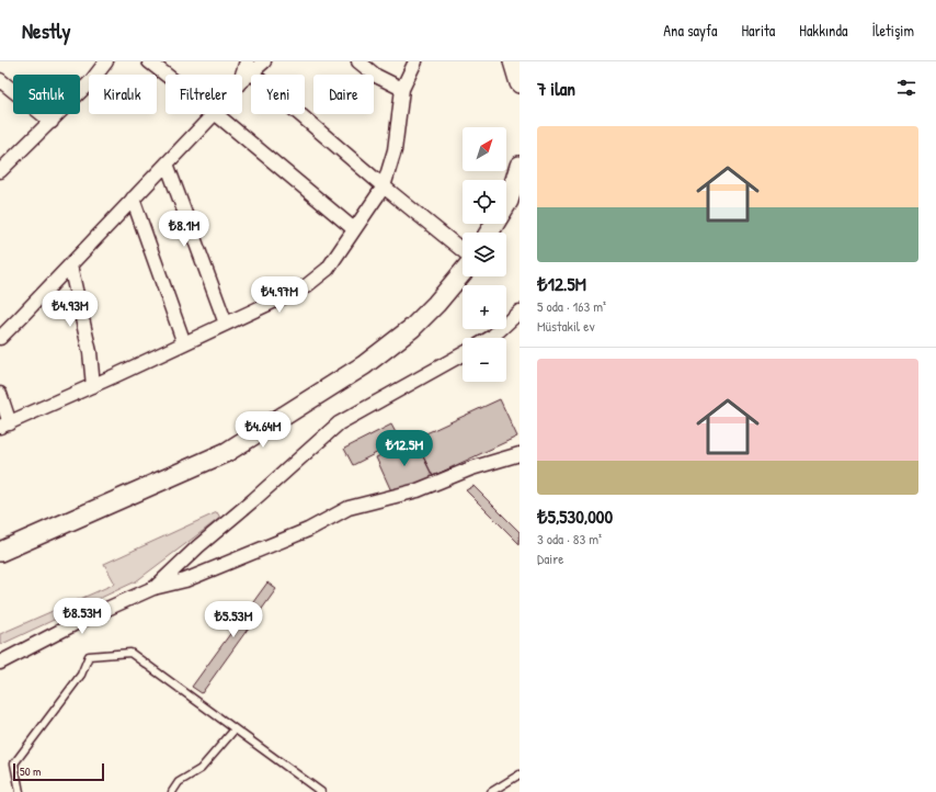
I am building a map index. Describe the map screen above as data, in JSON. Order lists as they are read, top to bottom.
{
  "scale_bar": "50 m",
  "north": "top right",
  "page": {
    "header": "Nestly",
    "nav": [
      "Ana sayfa",
      "Harita",
      "Hakkında",
      "İletişim"
    ],
    "heading": "7 ilan",
    "chip": [
      "Satılık",
      "Kiralık",
      "Filtreler",
      "Yeni",
      "Daire"
    ],
    "list": [
      {
        "name": "₺12.5M",
        "note": "5 oda · 163 m² · Müstakil ev"
      },
      {
        "name": "₺5,530,000",
        "note": "3 oda · 83 m² · Daire"
      }
    ],
    "map_buttons": ["+", "−"],
    "price": [
      "₺8.1M",
      "₺4.97M",
      "₺4.93M",
      "₺4.64M",
      "₺12.5M",
      "₺8.53M",
      "₺5.53M"
    ],
    "scale": "50 m"
  }
}
